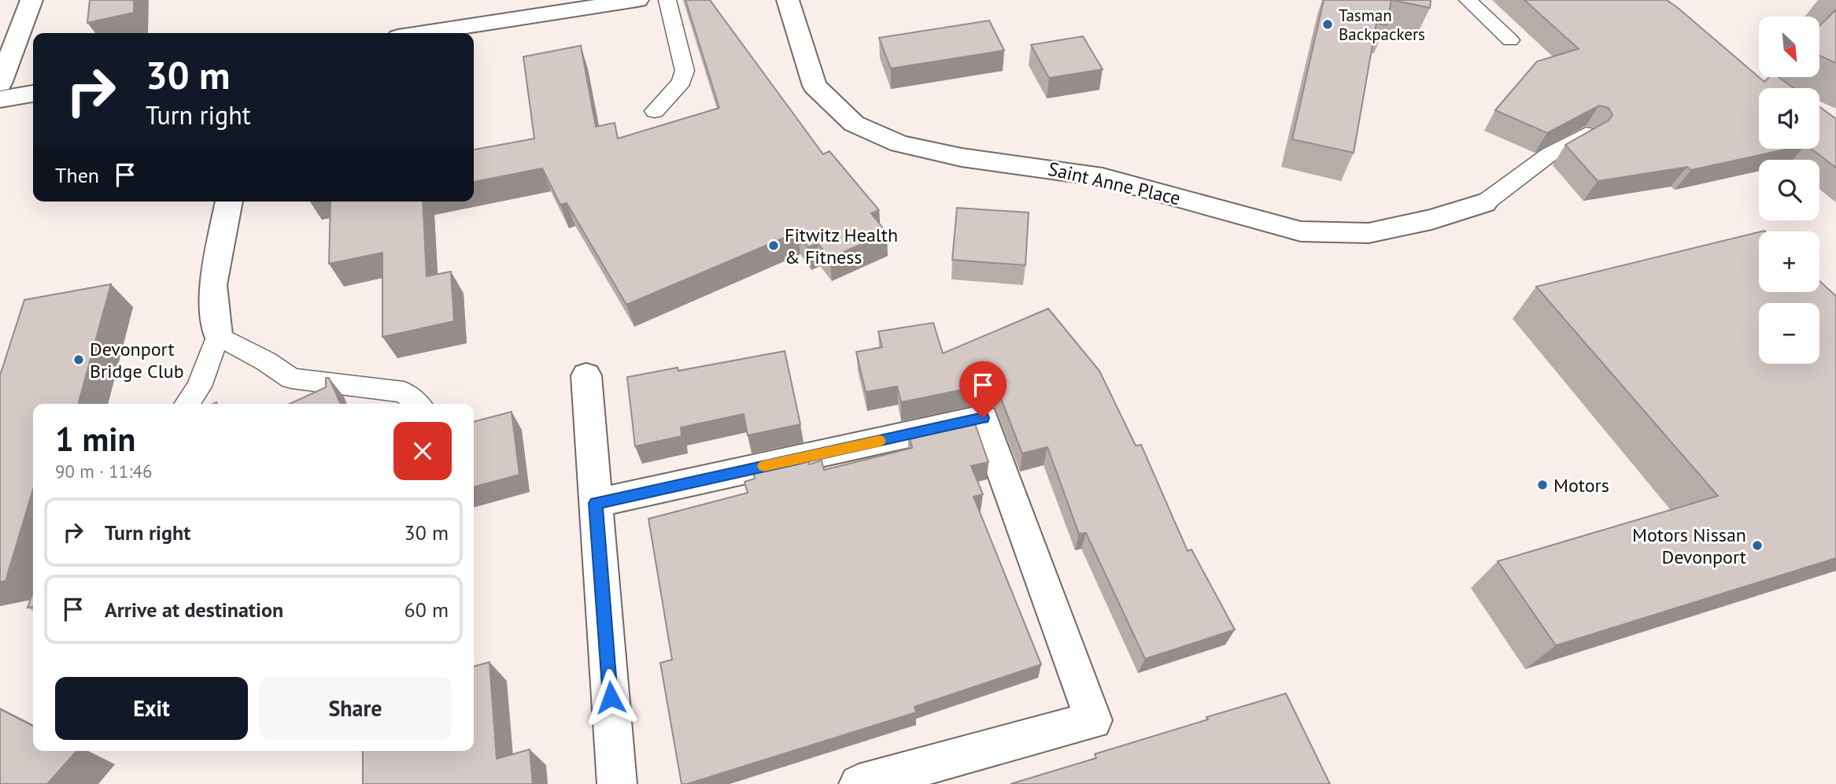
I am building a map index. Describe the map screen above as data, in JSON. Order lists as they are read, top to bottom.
{
  "streets": {
    "street": ["Saint Anne Place"]
  },
  "places": [
    "Tasman Backpackers",
    "Fitwitz Health & Fitness",
    "Devonport Bridge Club",
    "Motors",
    "Motors Nissan Devonport"
  ],
  "north": "bottom right",
  "page": {
    "map_buttons": ["+", "−"],
    "turn": ["30 m", "Turn right"],
    "then": "Then",
    "heading": ["1 min", "90 m · 11:46"],
    "list": [
      {
        "name": "Turn right",
        "value": "30 m"
      },
      {
        "name": "Arrive at destination",
        "value": "60 m"
      }
    ],
    "buttons": ["Exit", "Share"]
  }
}
